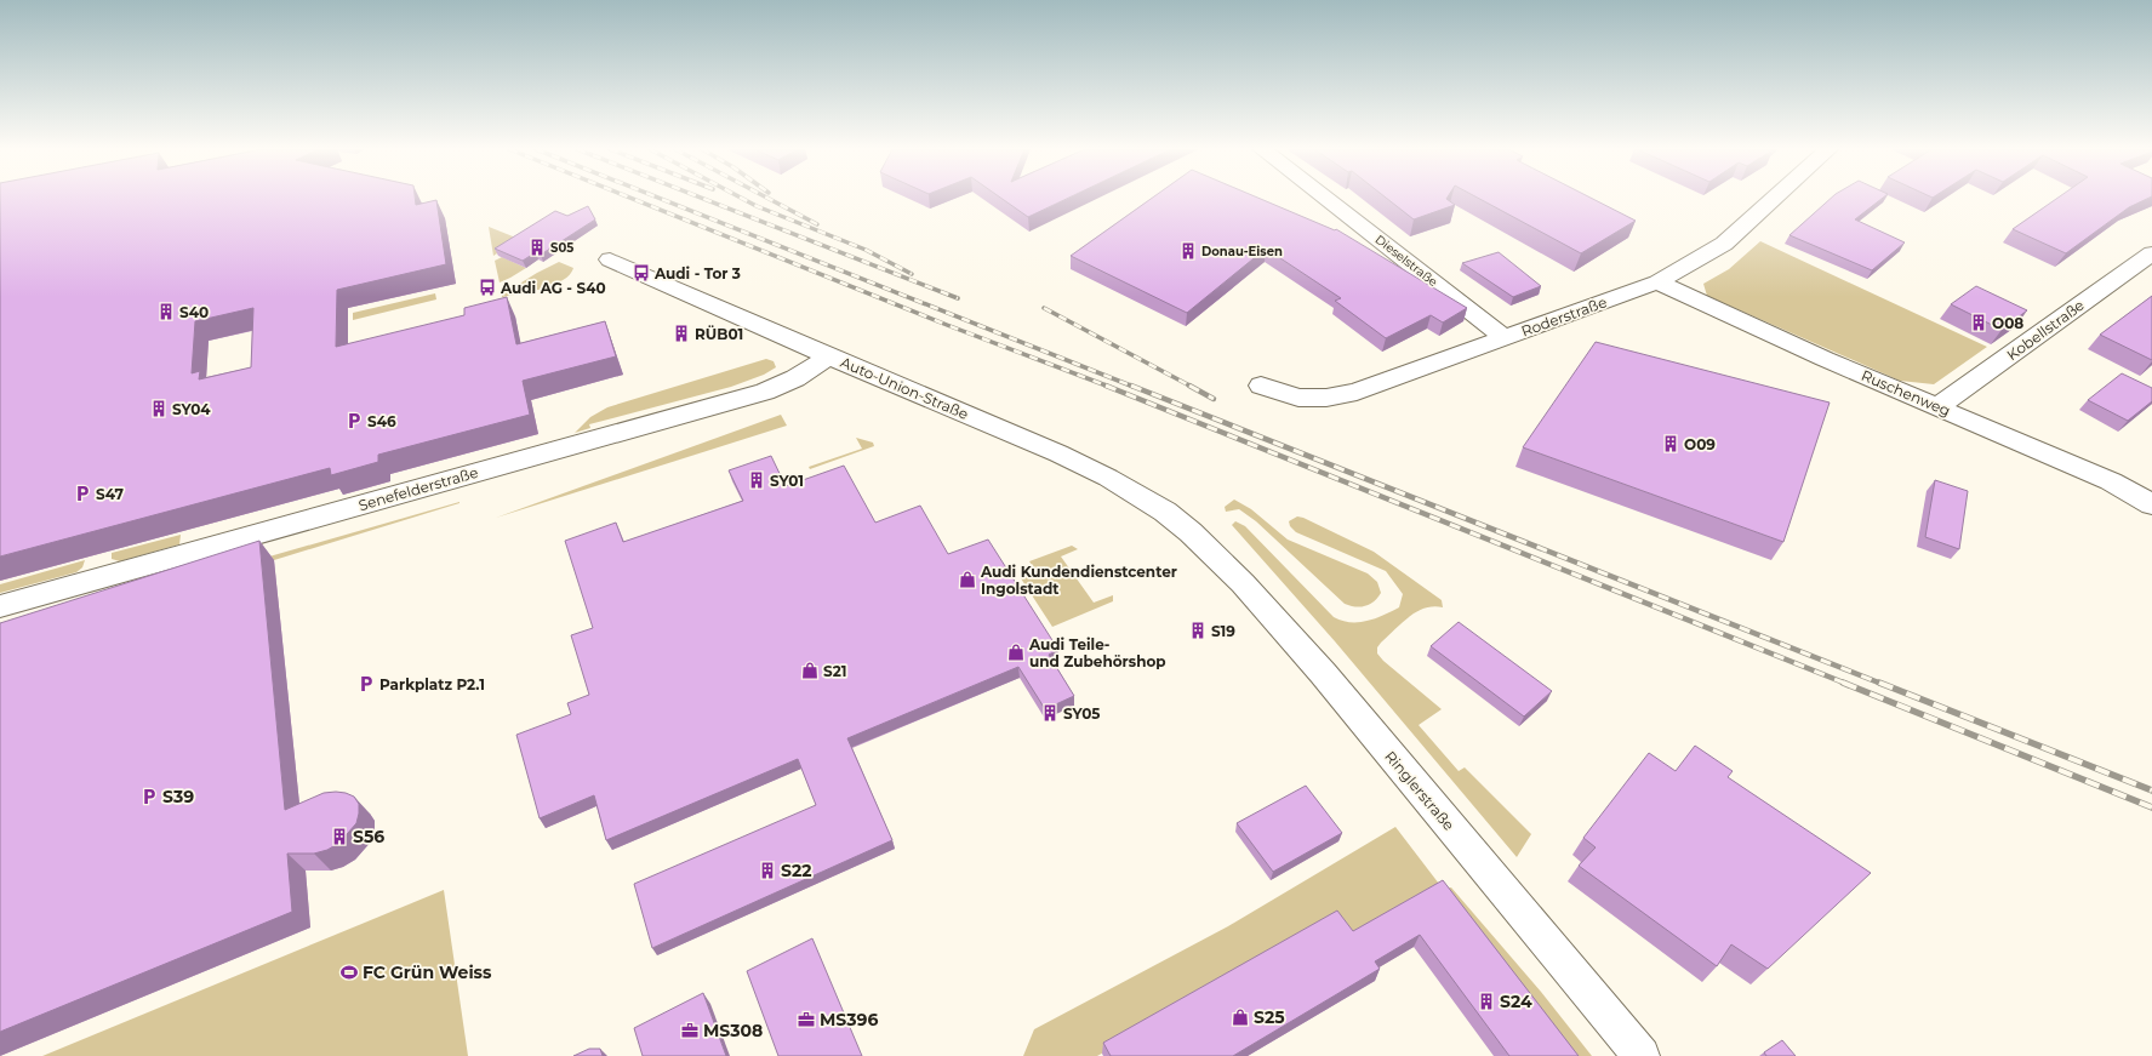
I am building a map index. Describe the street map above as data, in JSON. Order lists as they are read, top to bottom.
{
  "streets": {
    "street": [
      "Dieselstraße",
      "Roderstraße",
      "Kobellstraße",
      "Auto-Union-Straße",
      "Ruschenweg",
      "Senefelderstraße",
      "Ringlerstraße"
    ]
  },
  "crossings": [
    ["Dieselstraße", "Roderstraße"],
    ["Roderstraße", "Ruschenweg"],
    ["Kobellstraße", "Ruschenweg"],
    ["Auto-Union-Straße", "Senefelderstraße"],
    ["Auto-Union-Straße", "Ringlerstraße"]
  ],
  "places": {
    "building": [
      "S05",
      "Donau-Eisen",
      "S40",
      "O08",
      "RÜB01",
      "SY04",
      "O09",
      "SY01",
      "S19",
      "SY05",
      "S56",
      "S22",
      "S24"
    ],
    "bus stop": ["Audi - Tor 3", "Audi AG - S40"],
    "parking": [
      "S46",
      "S47",
      "Parkplatz P2.1",
      "S39"
    ],
    "shop": [
      "Audi Kundendienstcenter Ingolstadt",
      "Audi Teile- und Zubehörshop",
      "S21",
      "S25"
    ],
    "sports": ["FC Grün Weiss"],
    "office": ["MS396", "MS308"]
  }
}
